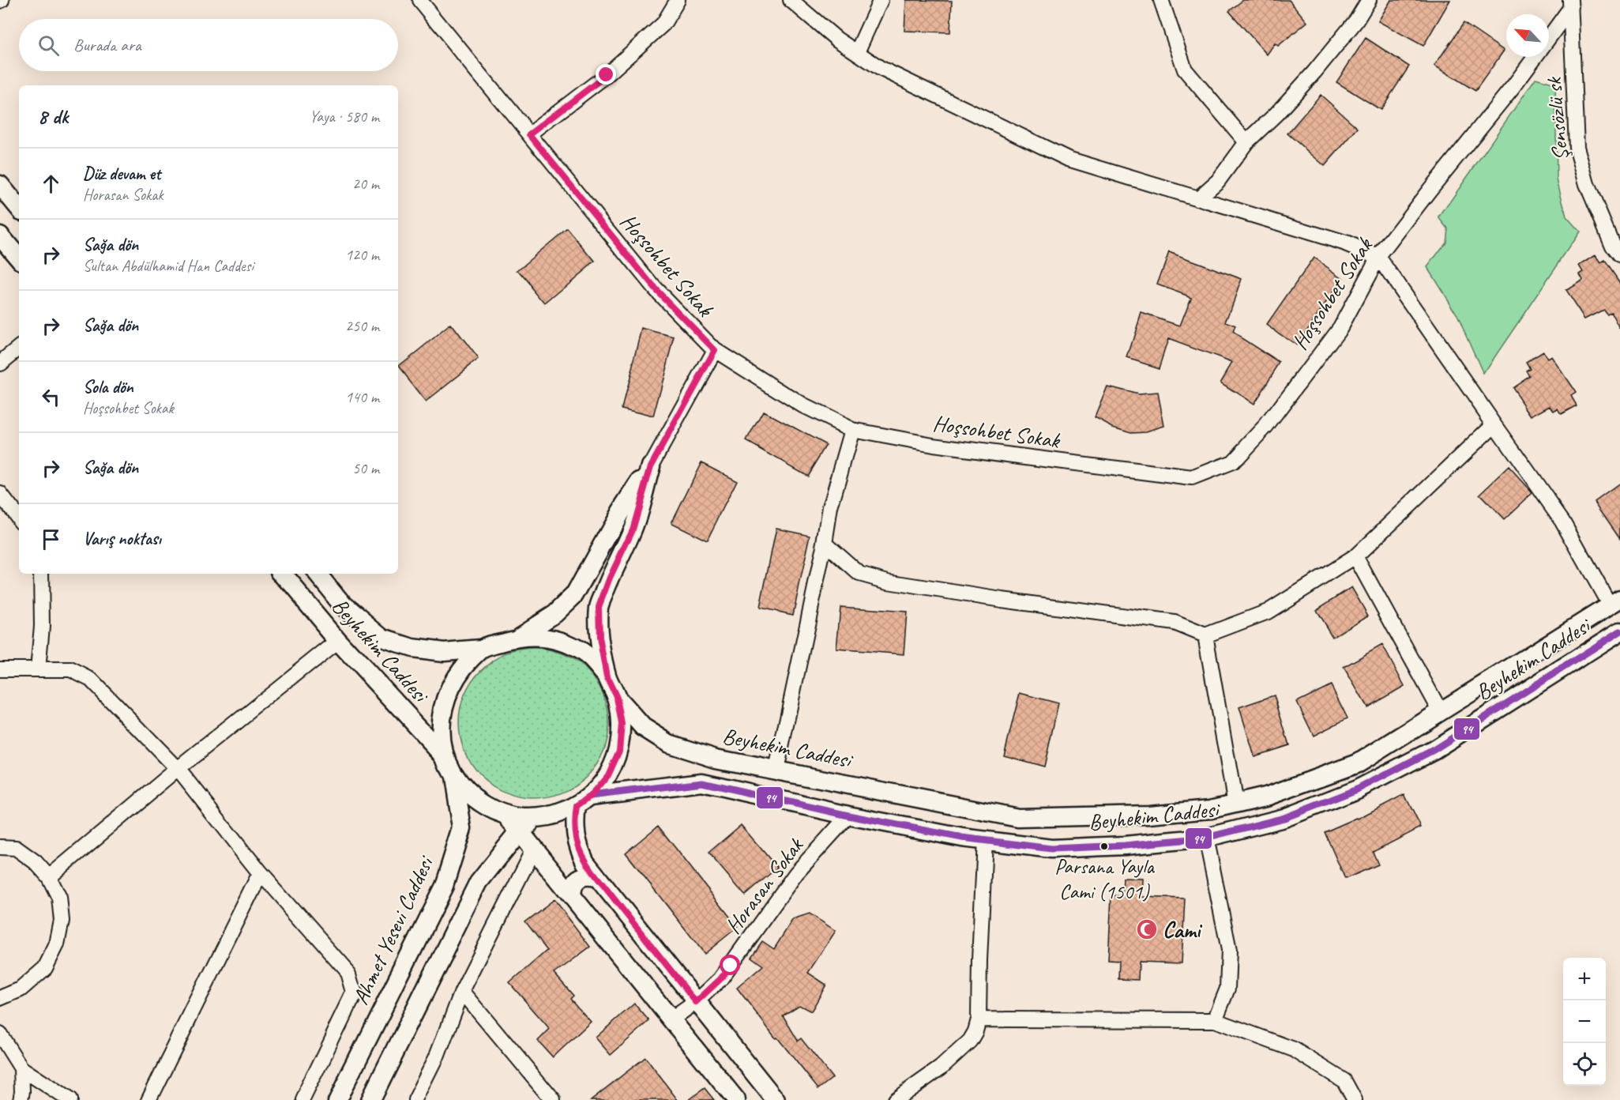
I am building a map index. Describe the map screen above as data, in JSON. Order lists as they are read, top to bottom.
{
  "streets": {
    "main road": ["Beyhekim Caddesi", "Ahmet Yesevi Caddesi"],
    "street": ["Şensözlü sk", "Hoşsohbet Sokak", "Horasan Sokak"]
  },
  "crossings": [
    ["Şensözlü sk", "Hoşsohbet Sokak"],
    ["Beyhekim Caddesi", "Horasan Sokak"]
  ],
  "places": {
    "other": ["Parsana Yayla Cami (1501)"],
    "mosque": ["Cami"]
  },
  "lines": ["transit line 94"],
  "north": "top left",
  "page": {
    "search": "Burada ara",
    "heading": ["8 dk", "Yaya · 580 m"],
    "list": [
      ["Düz devam et", "Horasan Sokak", "20 m"],
      ["Sağa dön", "Sultan Abdülhamid Han Caddesi", "120 m"],
      ["Sağa dön", "250 m"],
      ["Sola dön", "Hoşsohbet Sokak", "140 m"],
      ["Sağa dön", "50 m"],
      "Varış noktası"
    ],
    "map_buttons": ["+", "−"]
  }
}
